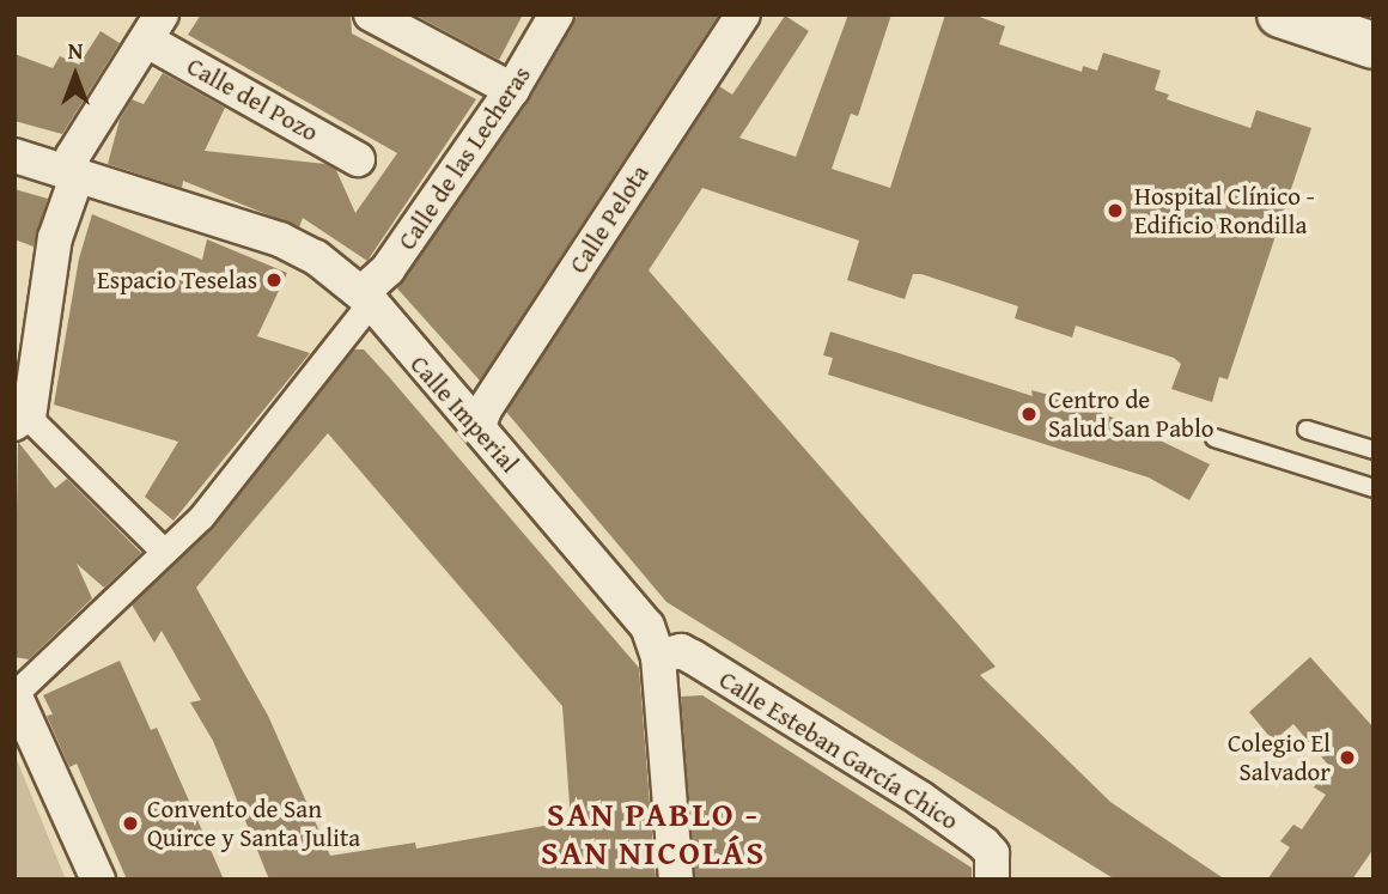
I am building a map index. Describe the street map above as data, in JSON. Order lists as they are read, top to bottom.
{
  "streets": {
    "street": [
      "Calle del Pozo",
      "Calle de las Lecheras",
      "Calle Pelota",
      "Calle Imperial",
      "Calle Esteban García Chico"
    ]
  },
  "crossings": [
    ["Calle de las Lecheras", "Calle Imperial"],
    ["Calle Pelota", "Calle Imperial"],
    ["Calle Imperial", "Calle Esteban García Chico"]
  ],
  "districts": ["SAN PABLO - SAN NICOLÁS"],
  "places": [
    "Hospital Clínico - Edificio Rondilla",
    "Espacio Teselas",
    "Centro de Salud San Pablo",
    "Colegio El Salvador",
    "Convento de San Quirce y Santa Julita"
  ],
  "north": "top"
}
